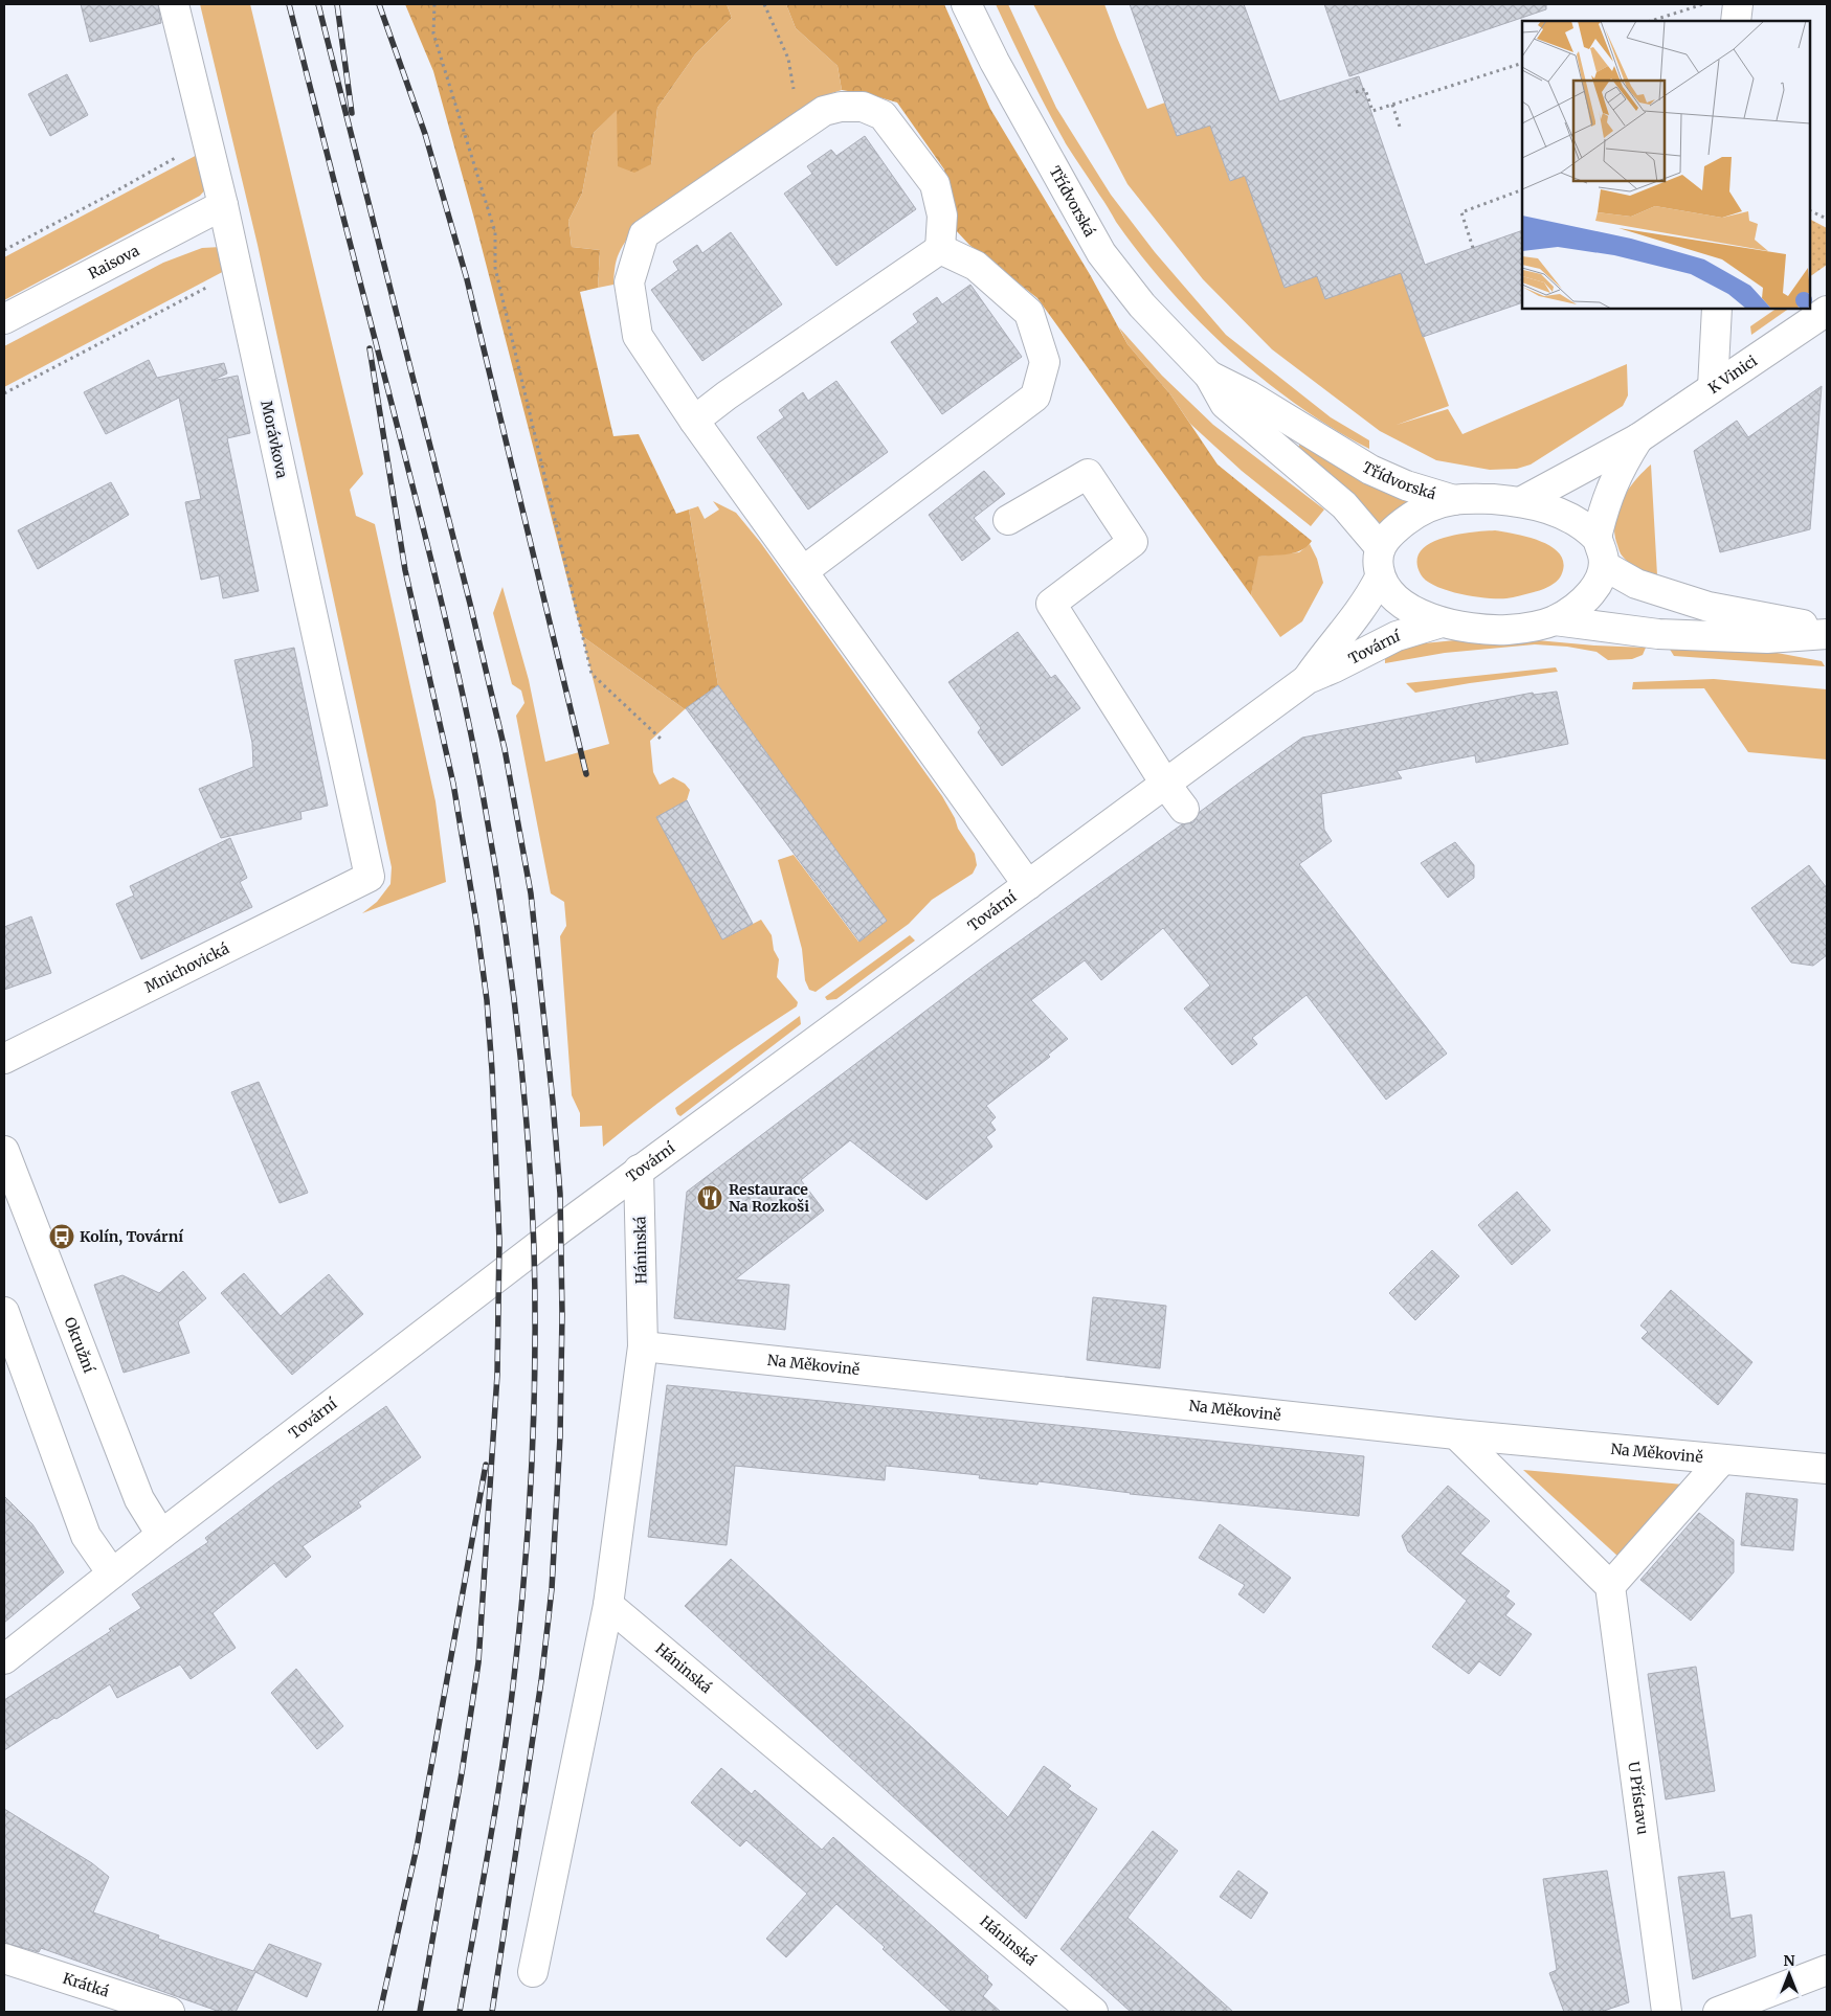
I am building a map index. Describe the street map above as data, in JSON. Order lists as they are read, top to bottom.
{
  "streets": {
    "street": [
      "Třídvorská",
      "Raisova",
      "K Vinici",
      "Morávkova",
      "Tovární",
      "Mnichovická",
      "Háninská",
      "Okružní",
      "Na Měkovině",
      "U Přístavu",
      "Krátká"
    ]
  },
  "crossings": [
    ["Třídvorská", "K Vinici"],
    ["Třídvorská", "Tovární"],
    ["Raisova", "Morávkova"],
    ["K Vinici", "Tovární"],
    ["Morávkova", "Mnichovická"],
    ["Tovární", "Háninská"],
    ["Tovární", "Okružní"],
    ["Háninská", "Na Měkovině"]
  ],
  "places": {
    "restaurant": ["Restaurace Na Rozkoši"],
    "bus stop": ["Kolín, Tovární"]
  },
  "north": "top"
}
